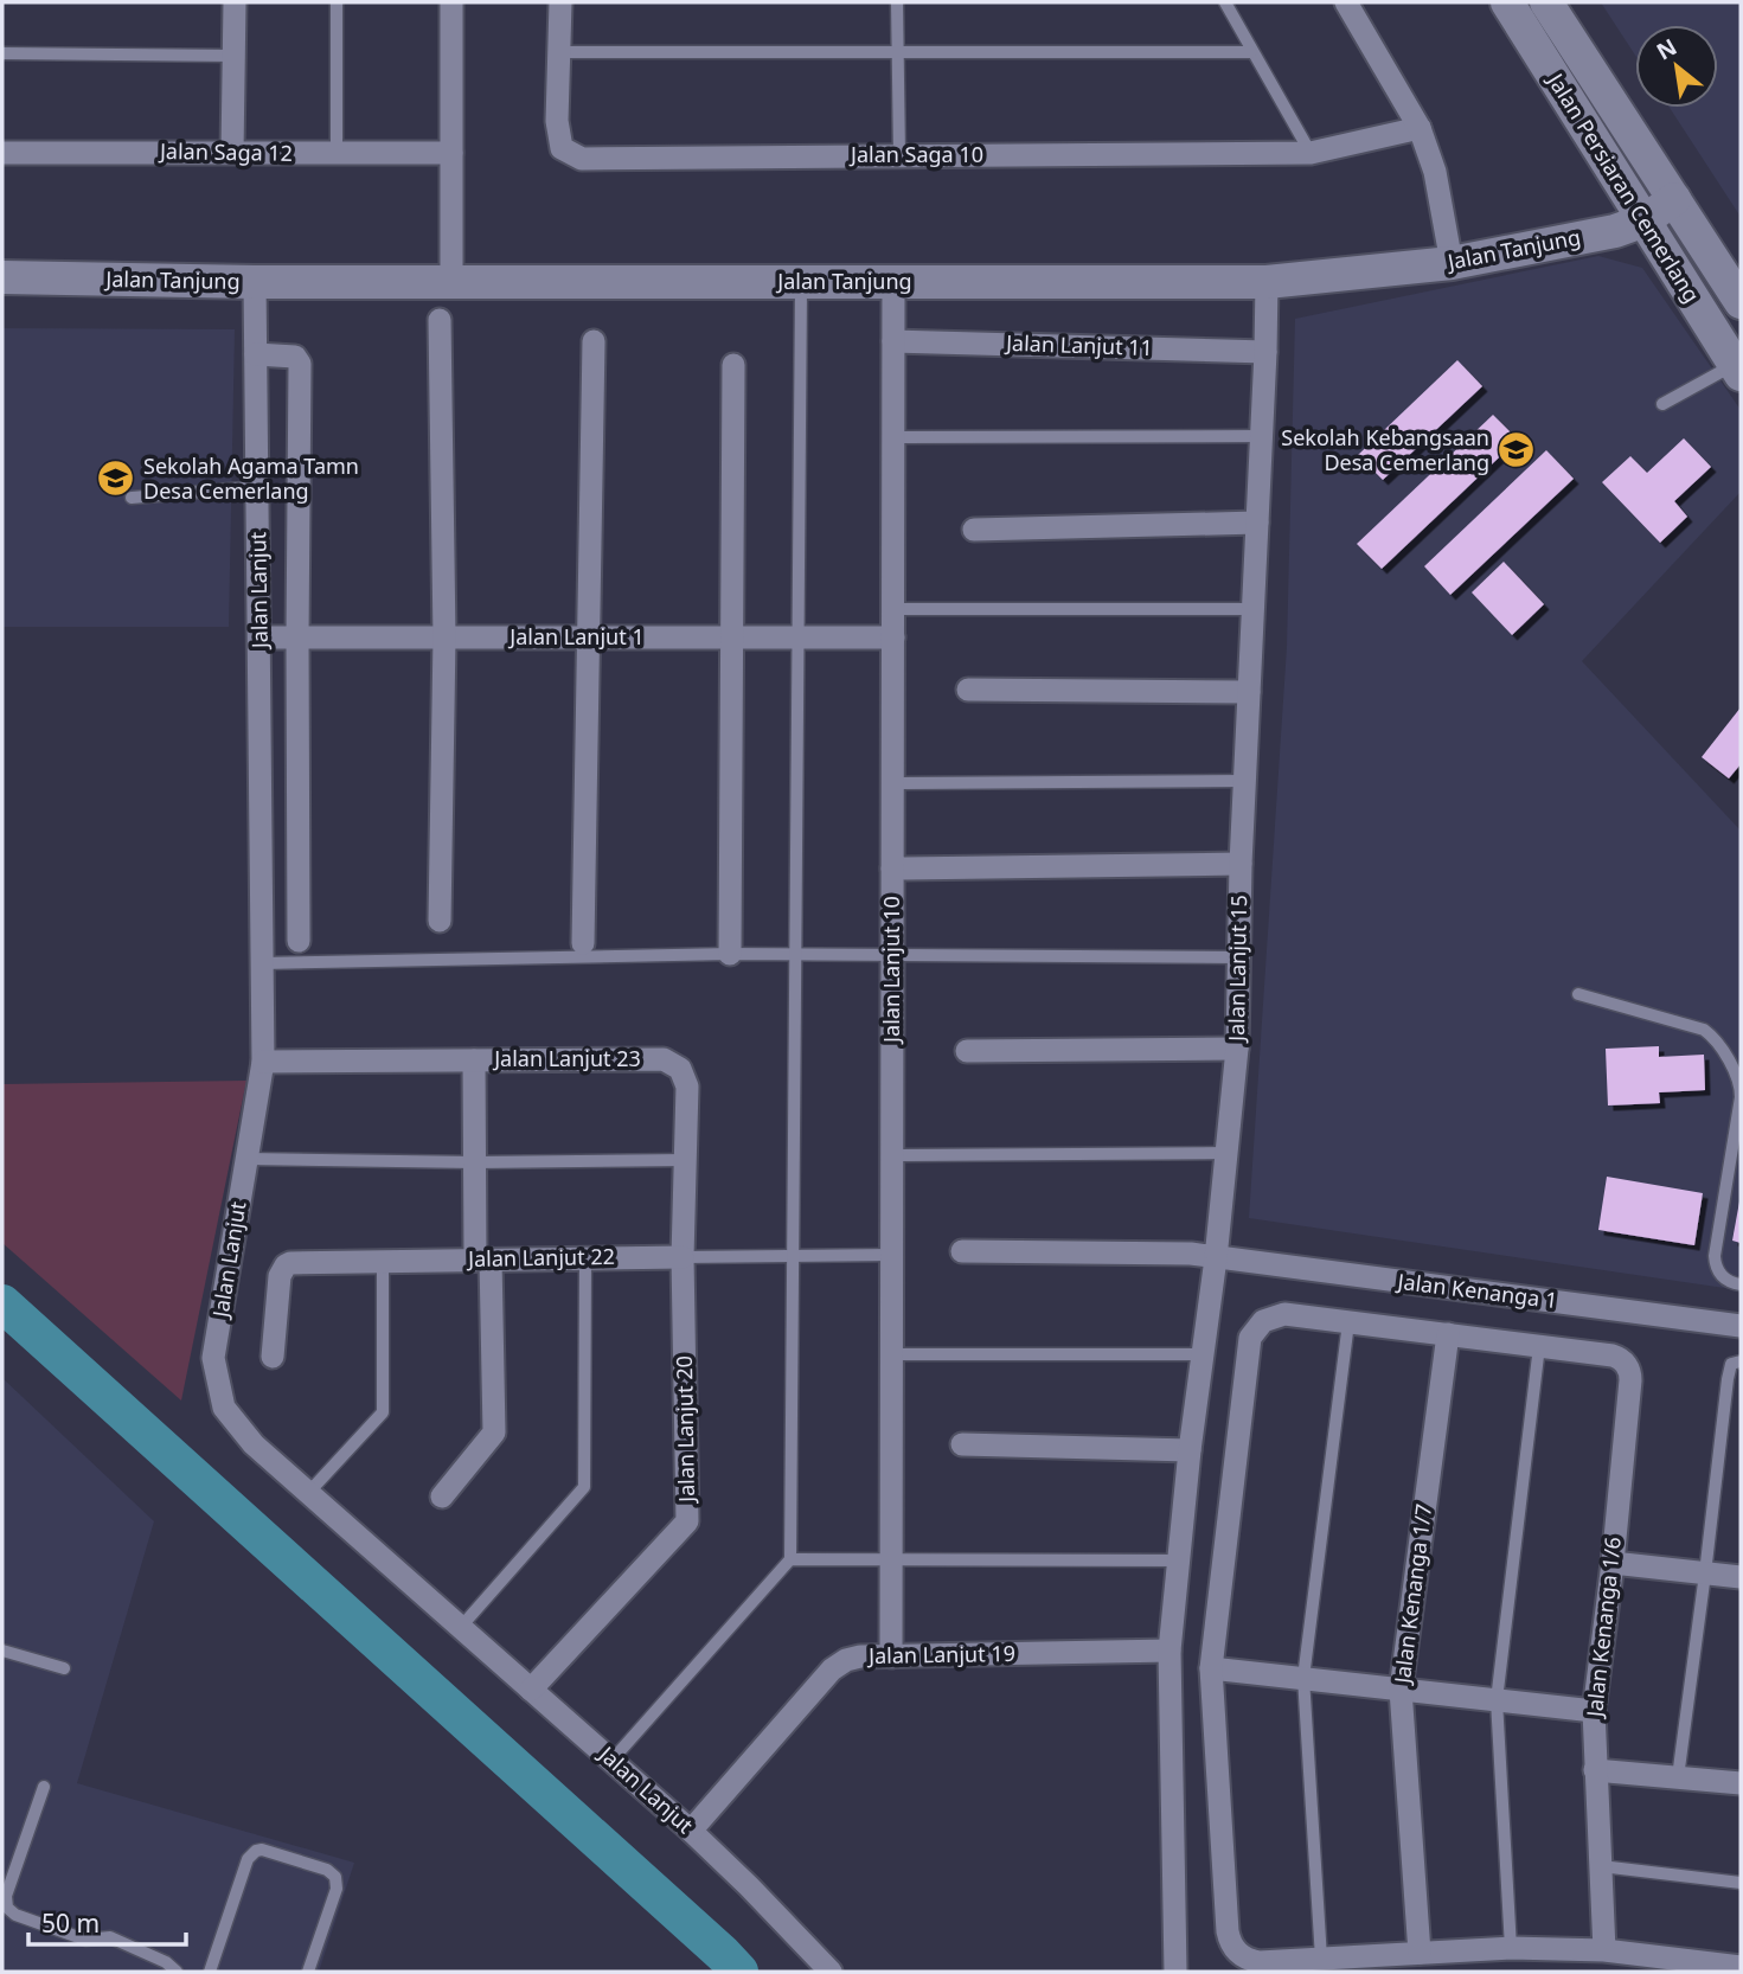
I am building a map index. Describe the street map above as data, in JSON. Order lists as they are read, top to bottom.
{
  "streets": {
    "street": [
      "Jalan Saga 12",
      "Jalan Saga 10",
      "Jalan Persiaran Cemerlang",
      "Jalan Tanjung",
      "Jalan Lanjut 11",
      "Jalan Lanjut",
      "Jalan Lanjut 1",
      "Jalan Lanjut 15",
      "Jalan Lanjut 10",
      "Jalan Lanjut 23",
      "Jalan Lanjut 22",
      "Jalan Kenanga 1",
      "Jalan Lanjut 20",
      "Jalan Kenanga 1/7",
      "Jalan Kenanga 1/6",
      "Jalan Lanjut 19"
    ]
  },
  "crossings": [
    ["Jalan Persiaran Cemerlang", "Jalan Tanjung"],
    ["Jalan Tanjung", "Jalan Lanjut"],
    ["Jalan Tanjung", "Jalan Lanjut 15"],
    ["Jalan Tanjung", "Jalan Lanjut 10"],
    ["Jalan Lanjut 11", "Jalan Lanjut 15"],
    ["Jalan Lanjut 11", "Jalan Lanjut 10"],
    ["Jalan Lanjut", "Jalan Lanjut 1"],
    ["Jalan Lanjut", "Jalan Lanjut 23"],
    ["Jalan Lanjut", "Jalan Lanjut 20"],
    ["Jalan Lanjut", "Jalan Lanjut 19"],
    ["Jalan Lanjut 1", "Jalan Lanjut 10"],
    ["Jalan Lanjut 15", "Jalan Kenanga 1"],
    ["Jalan Lanjut 15", "Jalan Lanjut 19"],
    ["Jalan Lanjut 10", "Jalan Lanjut 22"],
    ["Jalan Lanjut 10", "Jalan Lanjut 19"],
    ["Jalan Lanjut 23", "Jalan Lanjut 22"],
    ["Jalan Lanjut 23", "Jalan Lanjut 20"],
    ["Jalan Lanjut 22", "Jalan Lanjut 20"]
  ],
  "places": {
    "school or university": ["Sekolah Kebangsaan Desa Cemerlang", "Sekolah Agama Tamn Desa Cemerlang"]
  },
  "scale_bar": "50 m",
  "north": "top left"
}
